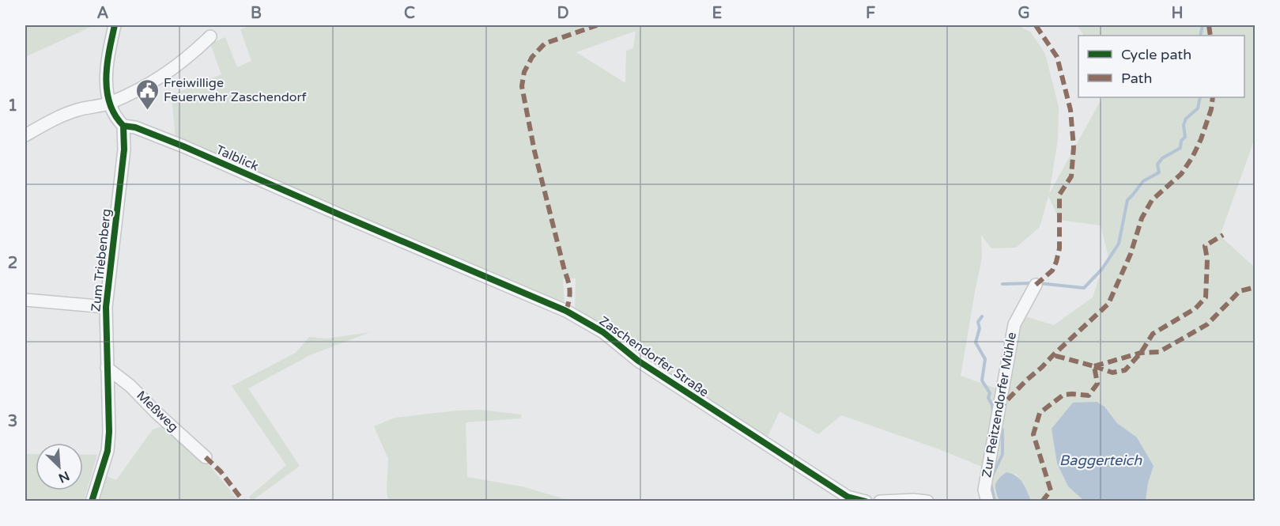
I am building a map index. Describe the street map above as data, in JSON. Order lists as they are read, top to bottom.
{
  "streets": {
    "street": [
      "Talblick",
      "Zum Triebenberg",
      "Zaschendorfer Straße",
      "Zur Reitzendorfer Mühle",
      "Meßweg"
    ]
  },
  "crossings": [
    ["Talblick", "Zum Triebenberg"],
    ["Talblick", "Zaschendorfer Straße"],
    ["Zum Triebenberg", "Meßweg"]
  ],
  "water": ["Baggerteich"],
  "places": {
    "public building": ["Freiwillige Feuerwehr Zaschendorf"]
  },
  "legend": ["Cycle path", "Path"],
  "north": "bottom right",
  "grid": {
    "columns": [
      "A",
      "B",
      "C",
      "D",
      "E",
      "F",
      "G",
      "H"
    ],
    "rows": ["1", "2", "3"]
  }
}
